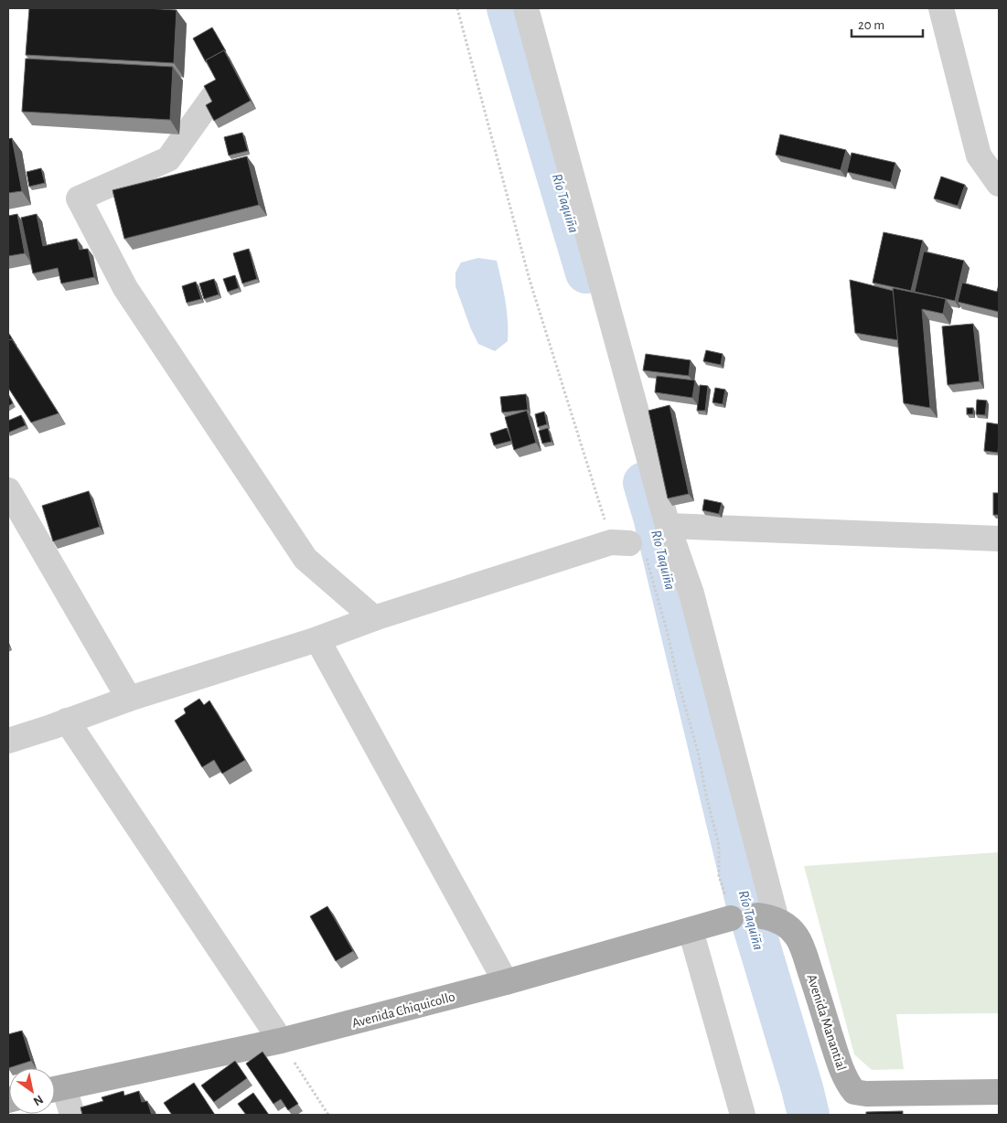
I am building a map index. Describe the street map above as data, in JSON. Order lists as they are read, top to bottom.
{
  "streets": {
    "main road": ["Avenida Chiquicollo", "Avenida Manantial"]
  },
  "crossings": [
    ["Avenida Chiquicollo", "Avenida Manantial"]
  ],
  "water": ["Río Taquiña"],
  "scale_bar": "20 m",
  "north": "bottom right"
}
